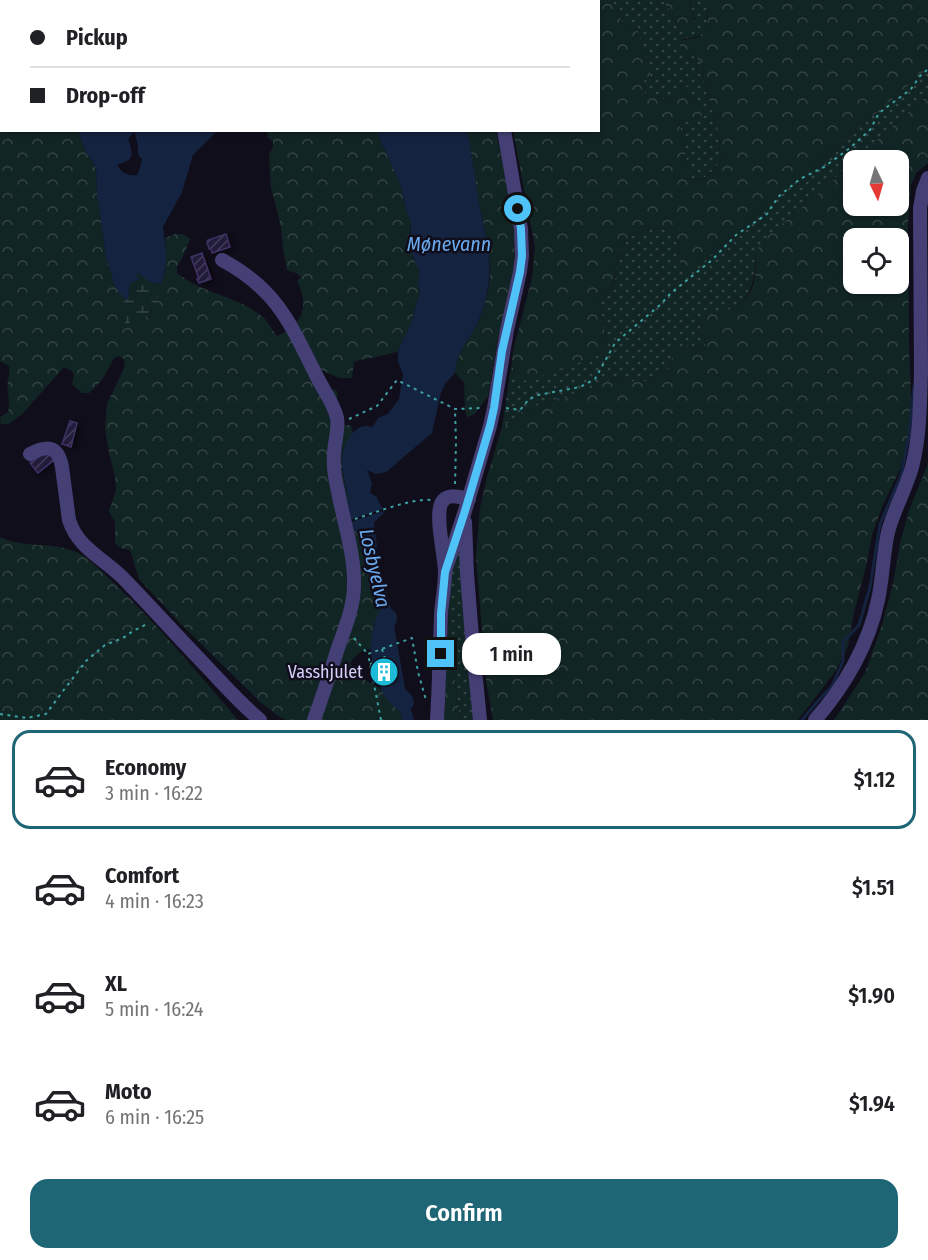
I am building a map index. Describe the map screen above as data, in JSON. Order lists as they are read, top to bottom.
{
  "water": ["Mønevann", "Losbyelva"],
  "places": {
    "building": ["Vasshjulet"]
  },
  "north": "bottom",
  "page": {
    "banner": ["Pickup", "Drop-off"],
    "bubble": "1 min",
    "list": [
      {
        "name": "Economy",
        "note": "3 min · 16:22",
        "value": "$1.12"
      },
      {
        "name": "Comfort",
        "note": "4 min · 16:23",
        "value": "$1.51"
      },
      {
        "name": "XL",
        "note": "5 min · 16:24",
        "value": "$1.90"
      },
      {
        "name": "Moto",
        "note": "6 min · 16:25",
        "value": "$1.94"
      }
    ],
    "buttons": "Confirm"
  }
}
